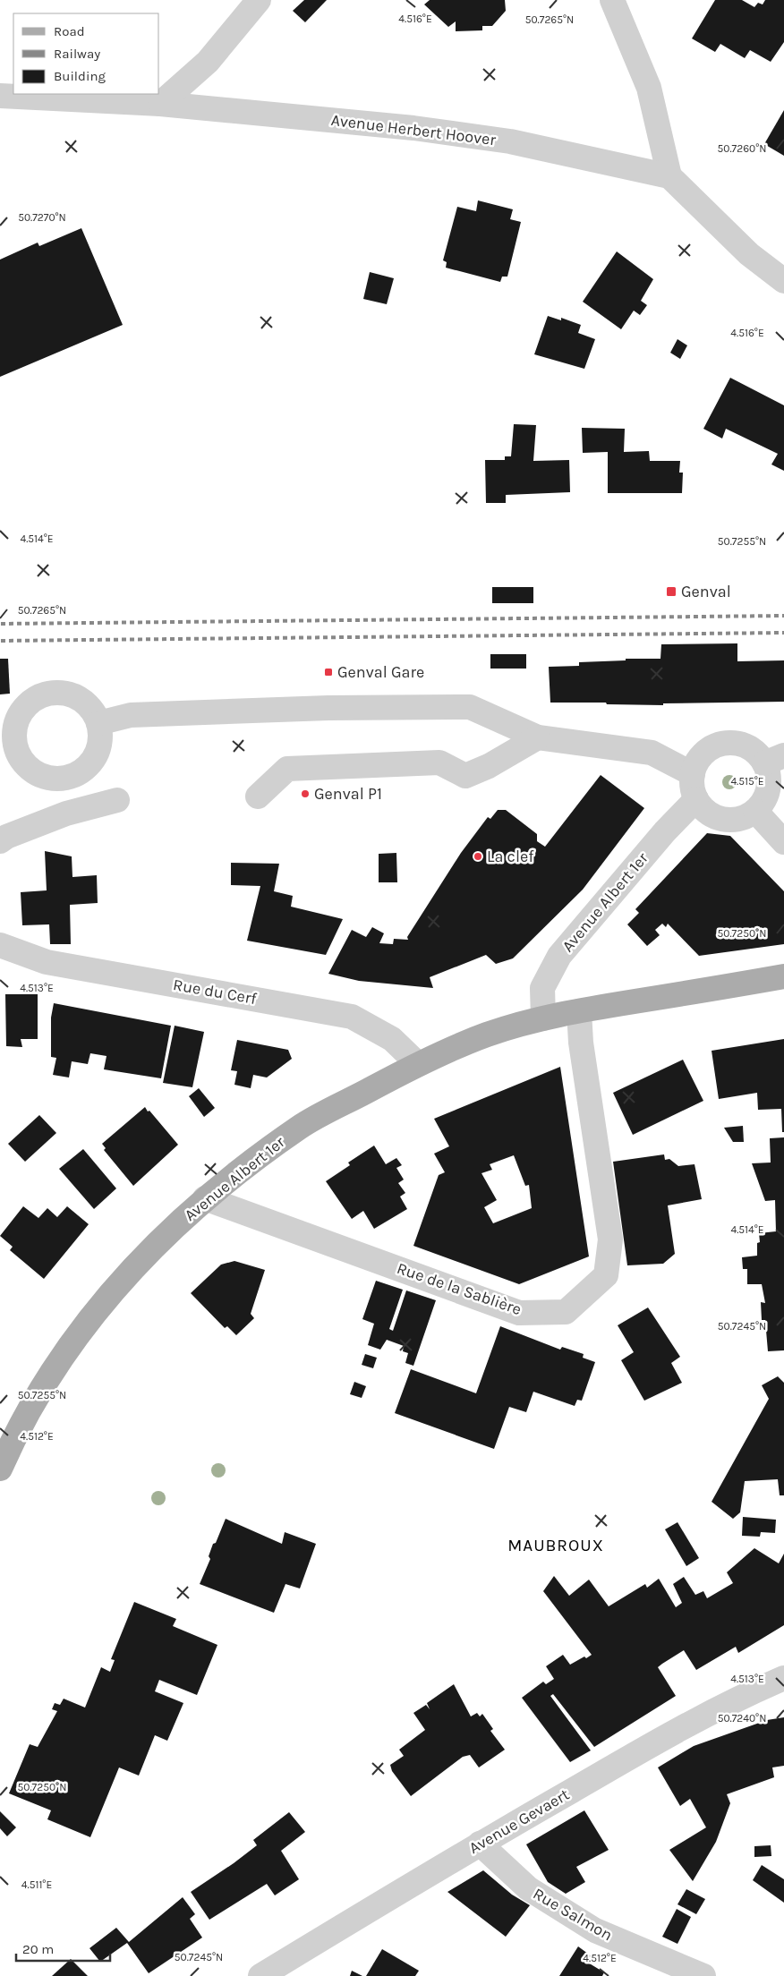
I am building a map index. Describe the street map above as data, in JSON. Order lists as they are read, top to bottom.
{
  "streets": {
    "main road": ["Avenue Albert 1er"],
    "street": [
      "Avenue Herbert Hoover",
      "Rue du Cerf",
      "Rue de la Sablière",
      "Avenue Gevaert",
      "Rue Salmon"
    ]
  },
  "crossings": [
    ["Avenue Albert 1er", "Rue du Cerf"],
    ["Avenue Albert 1er", "Rue de la Sablière"],
    ["Avenue Gevaert", "Rue Salmon"]
  ],
  "districts": ["MAUBROUX"],
  "places": {
    "transit": ["Genval", "Genval Gare"],
    "other": ["Genval P1", "La clef"]
  },
  "legend": ["Road", "Railway", "Building"],
  "scale_bar": "20 m",
  "coordinates": [
    "4.516°E",
    "50.7265°N",
    "50.7260°N",
    "50.7270°N",
    "4.514°E",
    "50.7255°N",
    "4.515°E",
    "50.7250°N",
    "4.513°E",
    "50.7245°N",
    "4.512°E",
    "50.7240°N",
    "4.511°E"
  ]
}
